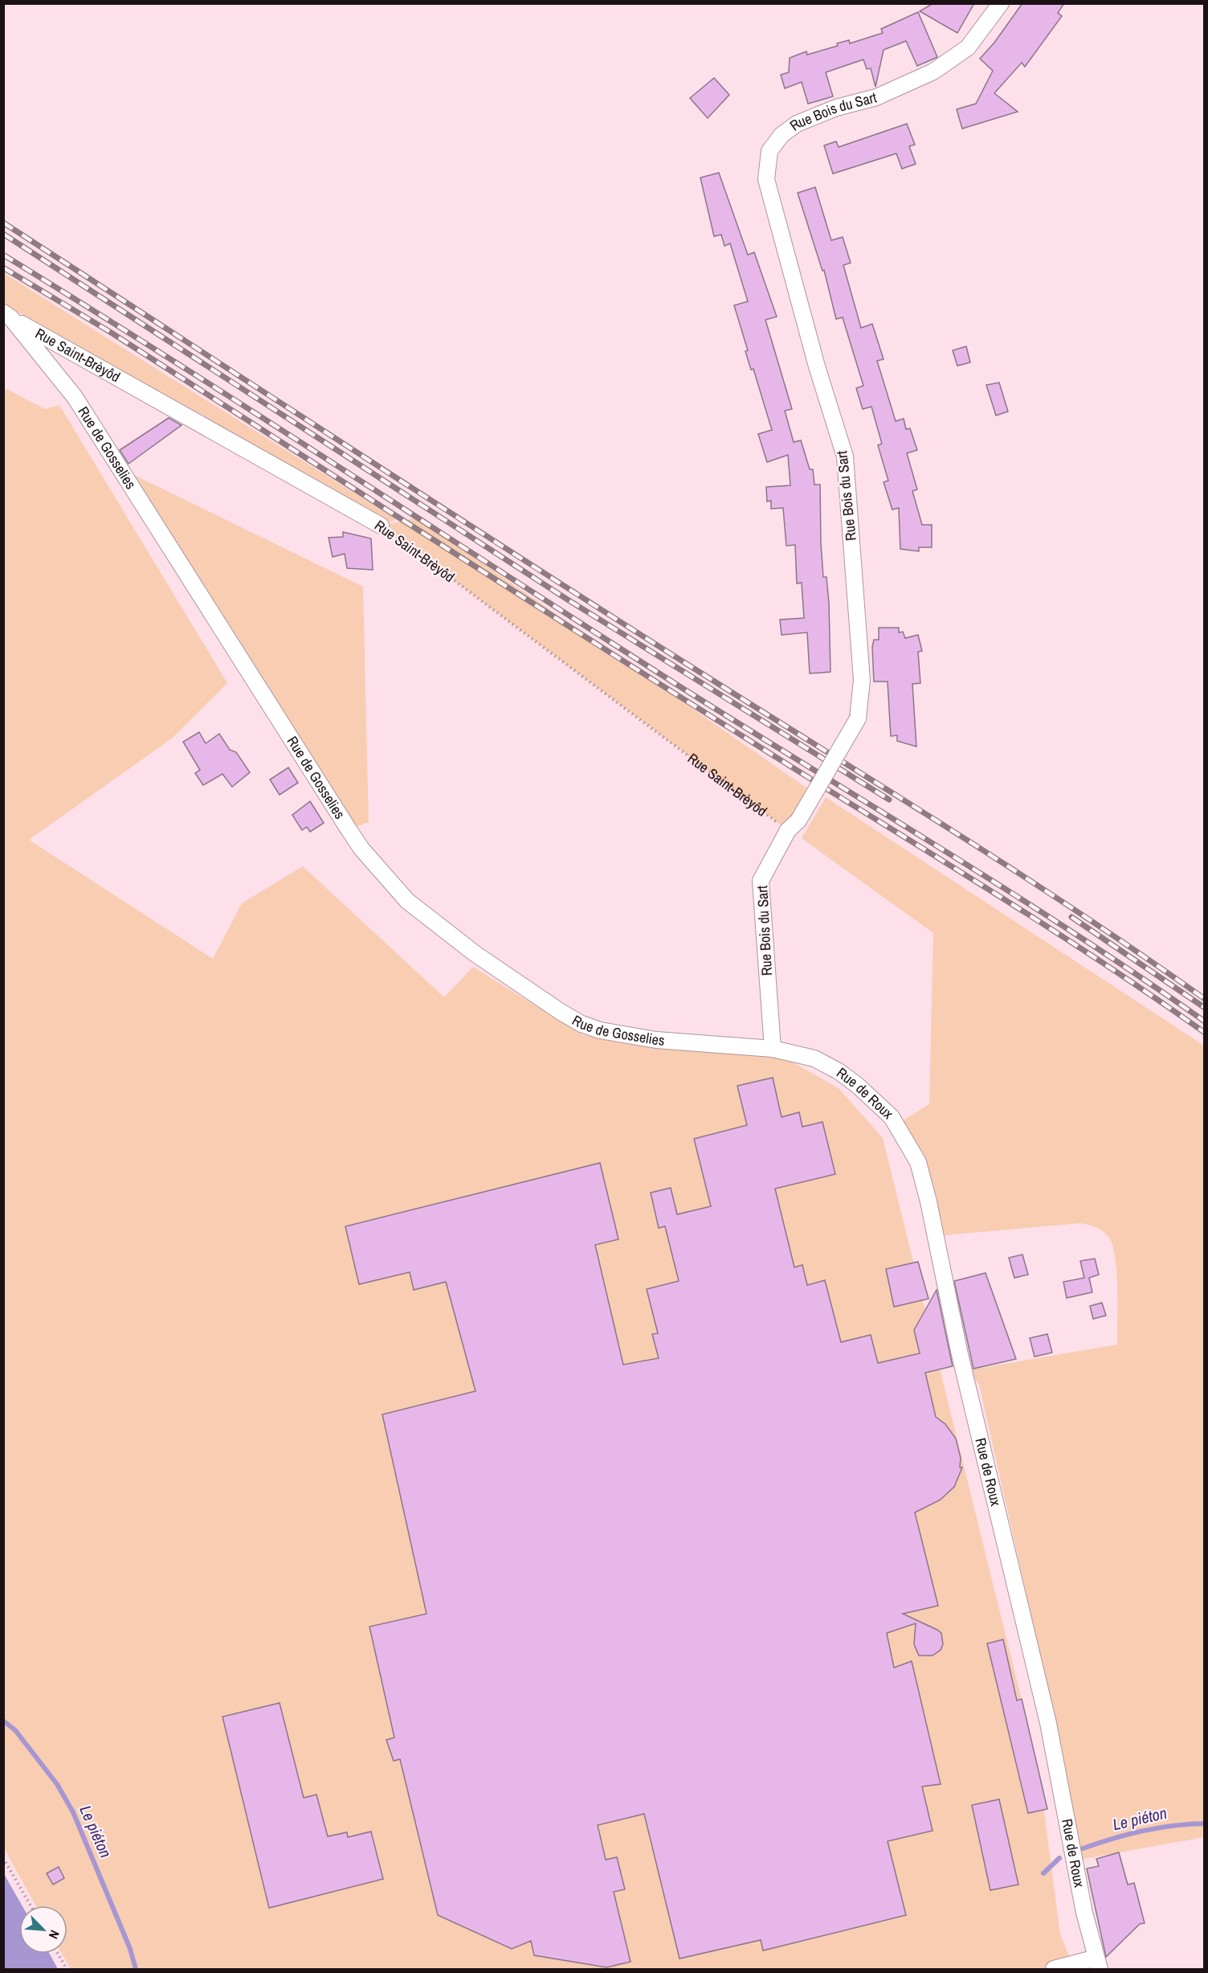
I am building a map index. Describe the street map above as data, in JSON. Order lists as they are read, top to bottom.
{
  "streets": {
    "street": [
      "Rue Bois du Sart",
      "Rue Saint-Brèyôd",
      "Rue de Gosselies",
      "Rue de Roux"
    ]
  },
  "crossings": [
    ["Rue Bois du Sart", "Rue Saint-Brèyôd"],
    ["Rue Bois du Sart", "Rue de Gosselies"],
    ["Rue Bois du Sart", "Rue de Roux"],
    ["Rue Saint-Brèyôd", "Rue de Gosselies"],
    ["Rue de Gosselies", "Rue de Roux"]
  ],
  "water": ["Le piéton"],
  "north": "bottom right"
}
